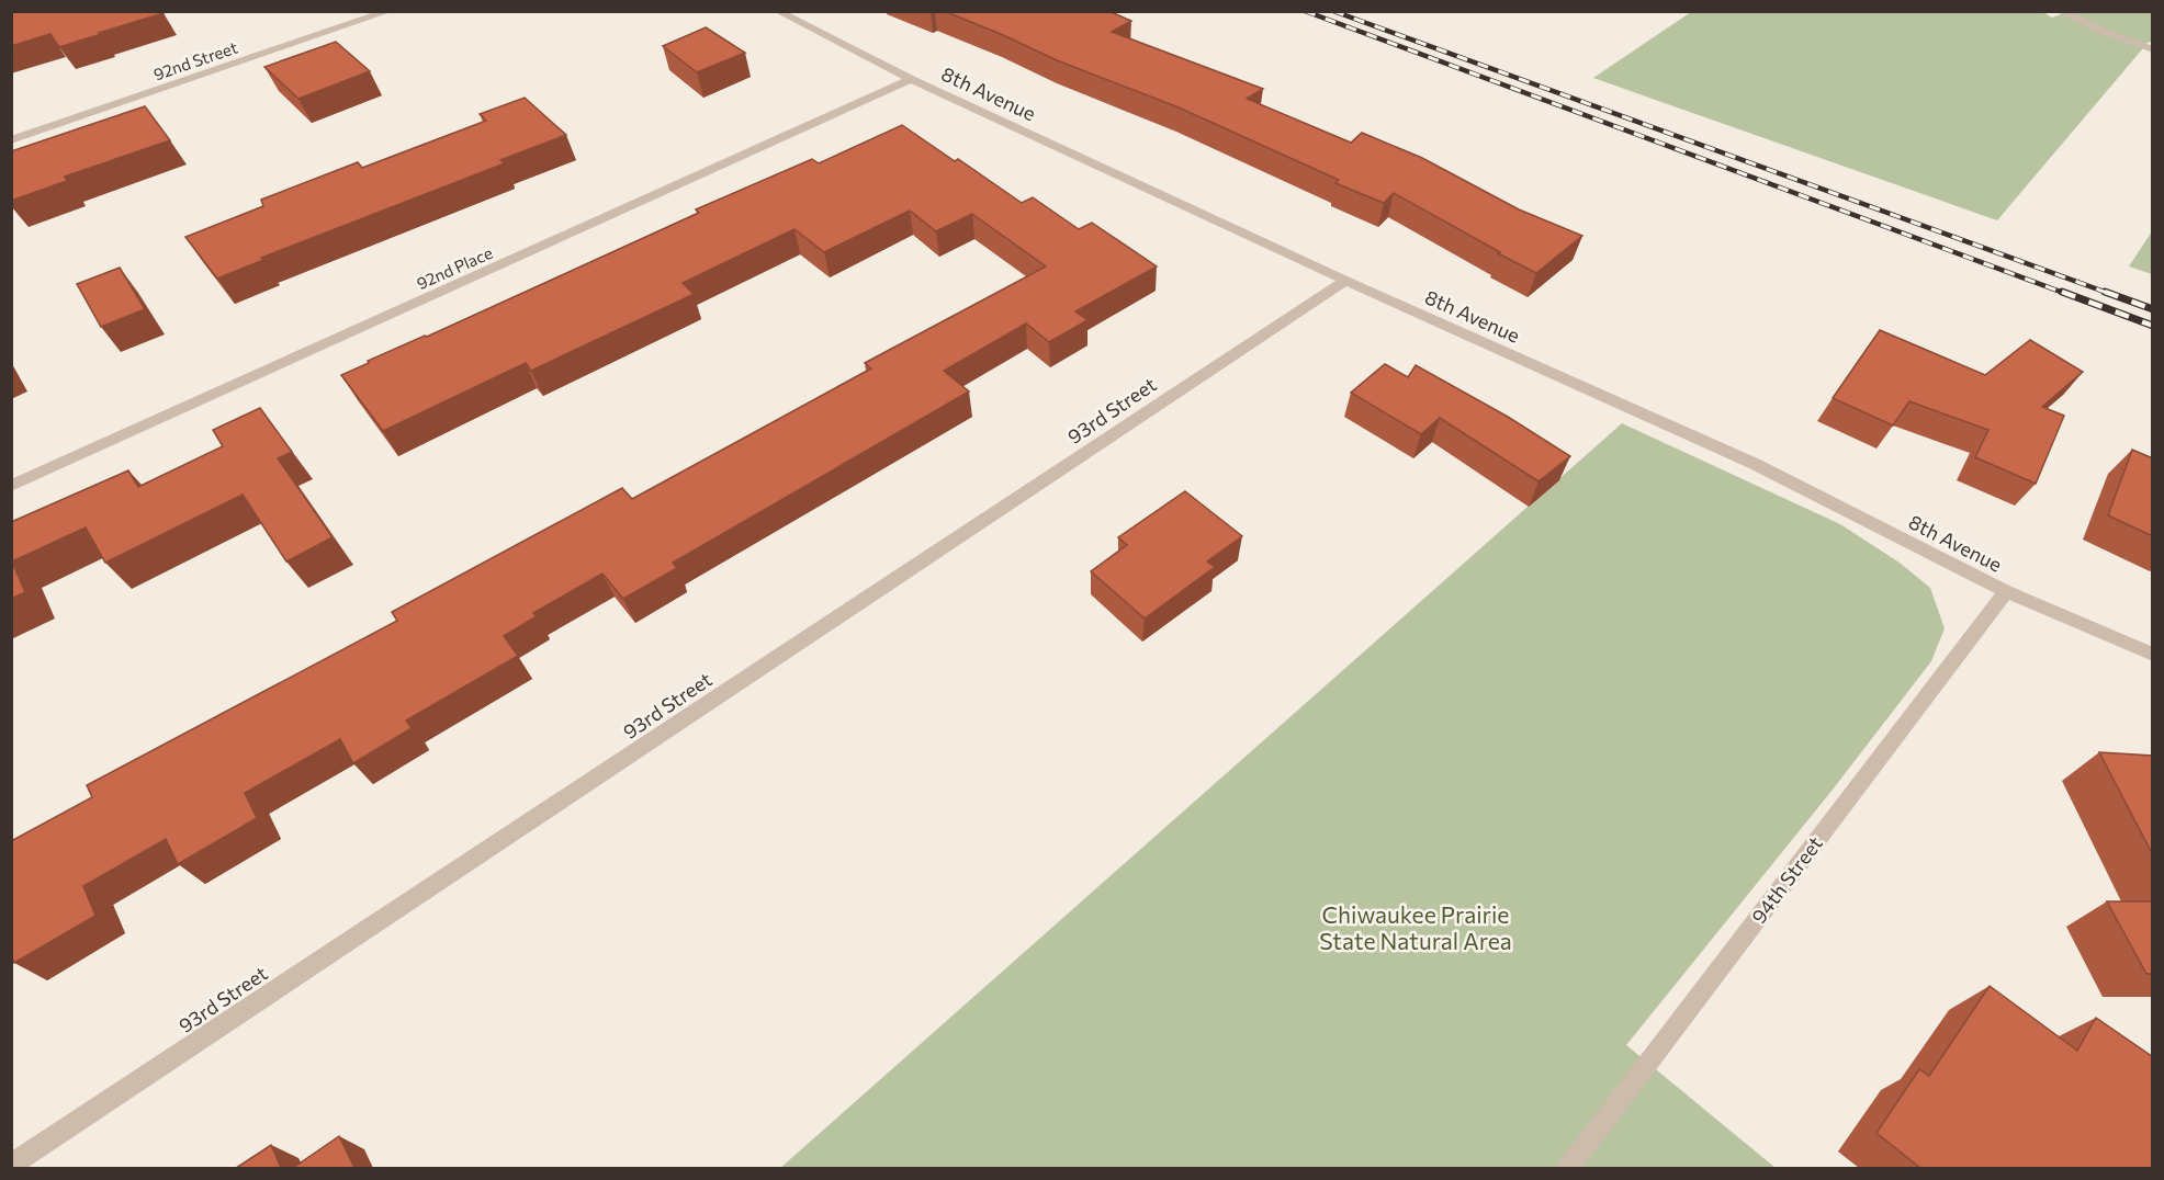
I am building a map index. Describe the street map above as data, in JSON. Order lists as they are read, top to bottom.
{
  "streets": {
    "street": [
      "92nd Street",
      "8th Avenue",
      "92nd Place",
      "93rd Street",
      "94th Street"
    ]
  },
  "crossings": [
    ["8th Avenue", "92nd Place"],
    ["8th Avenue", "93rd Street"],
    ["8th Avenue", "94th Street"]
  ],
  "parks": ["Chiwaukee Prairie State Natural Area"]
}
